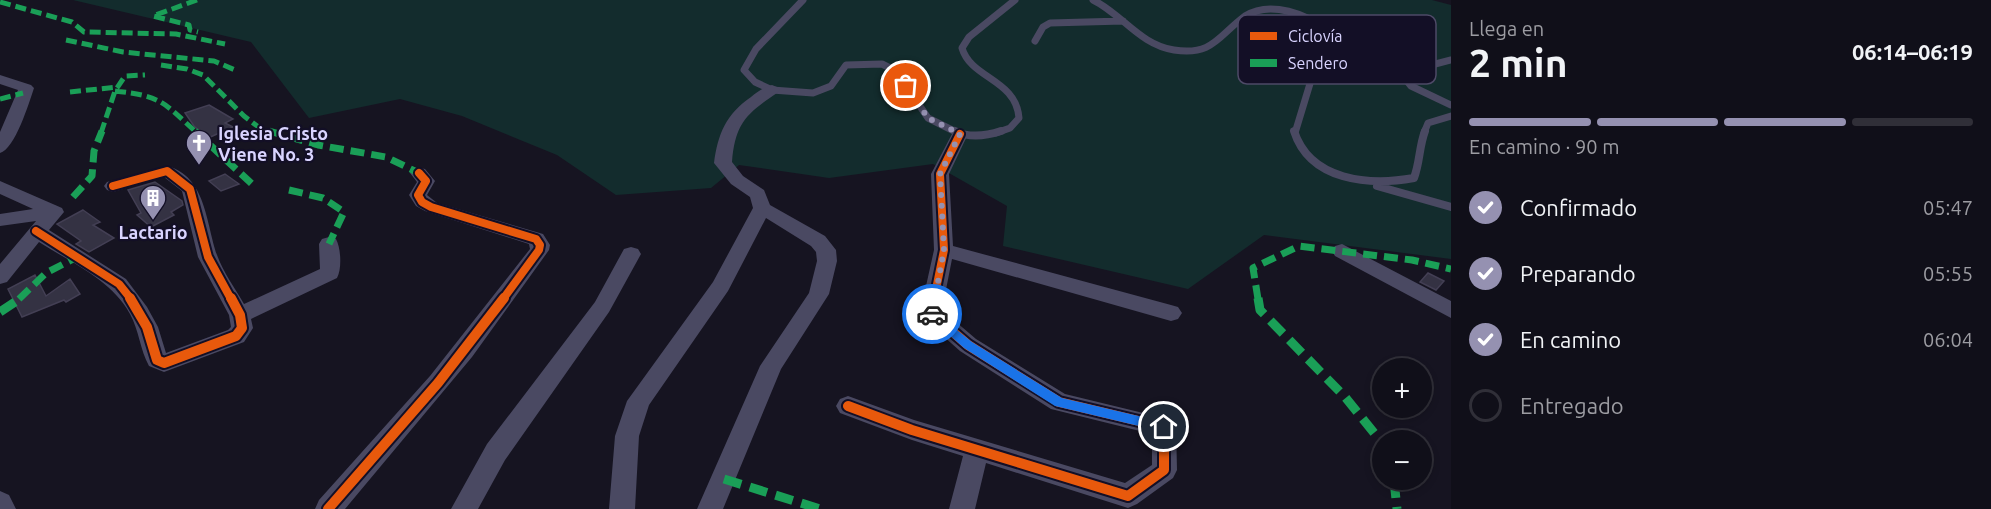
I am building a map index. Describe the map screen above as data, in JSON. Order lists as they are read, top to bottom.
{
  "places": {
    "church": ["Iglesia Cristo Viene No. 3"],
    "building": ["Lactario"]
  },
  "legend": ["Ciclovía", "Sendero"],
  "page": {
    "heading": ["2 min", "Llega en", "06:14–06:19"],
    "bar": "En camino · 90 m",
    "list": [
      ["Confirmado", "05:47"],
      ["Preparando", "05:55"],
      ["En camino", "06:04"],
      "Entregado"
    ],
    "map_buttons": ["+", "−"]
  }
}
